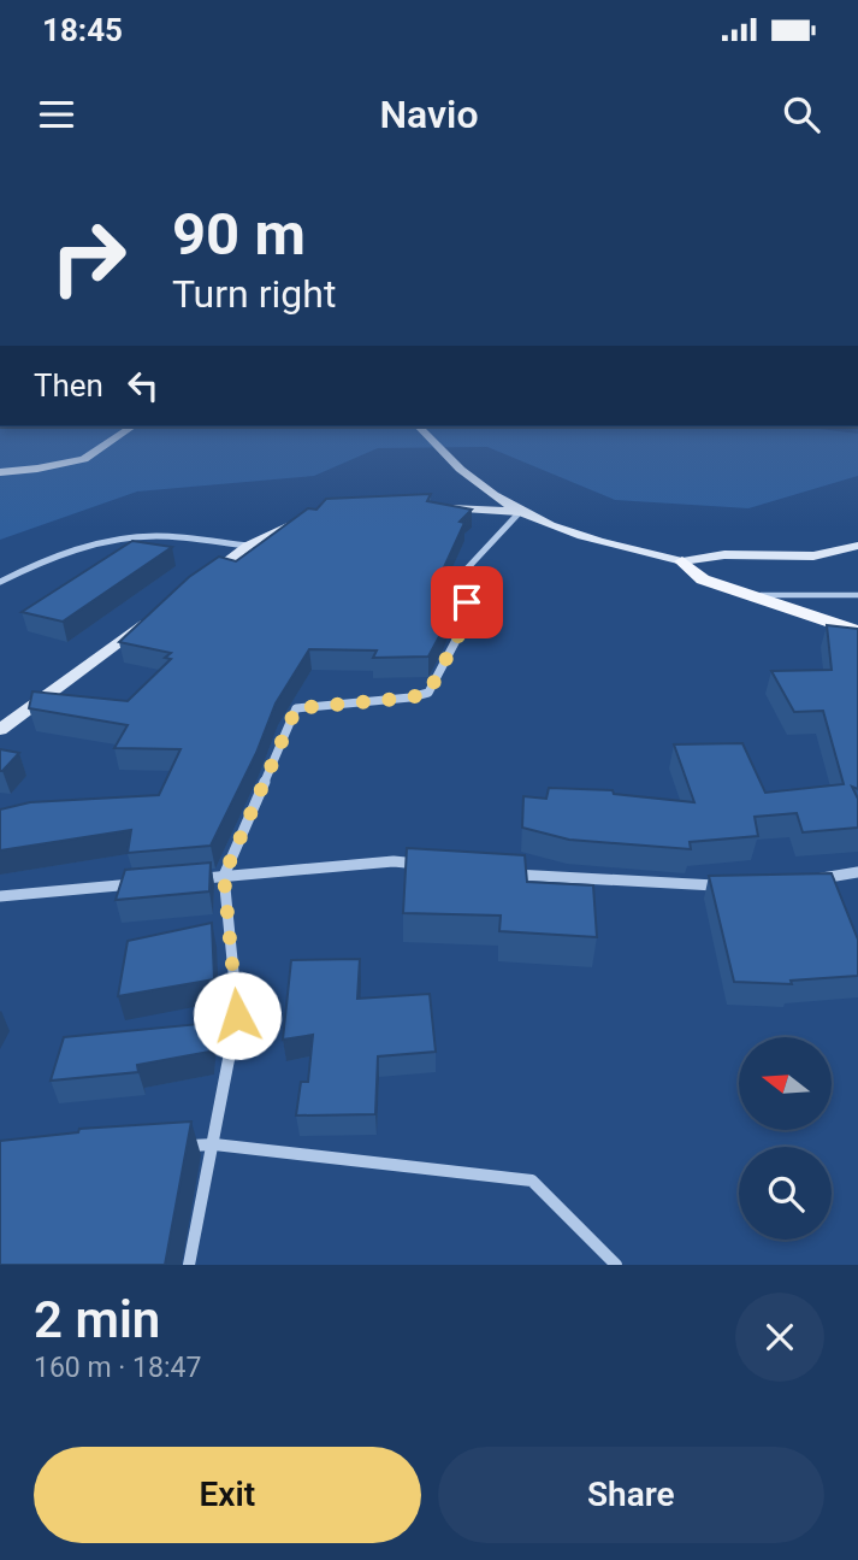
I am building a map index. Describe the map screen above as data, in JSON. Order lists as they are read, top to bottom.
{
  "north": "left",
  "page": {
    "status": "18:45",
    "header": "Navio",
    "turn": ["90 m", "Turn right"],
    "then": "Then",
    "heading": ["2 min", "160 m · 18:47"],
    "buttons": ["Exit", "Share"]
  }
}
